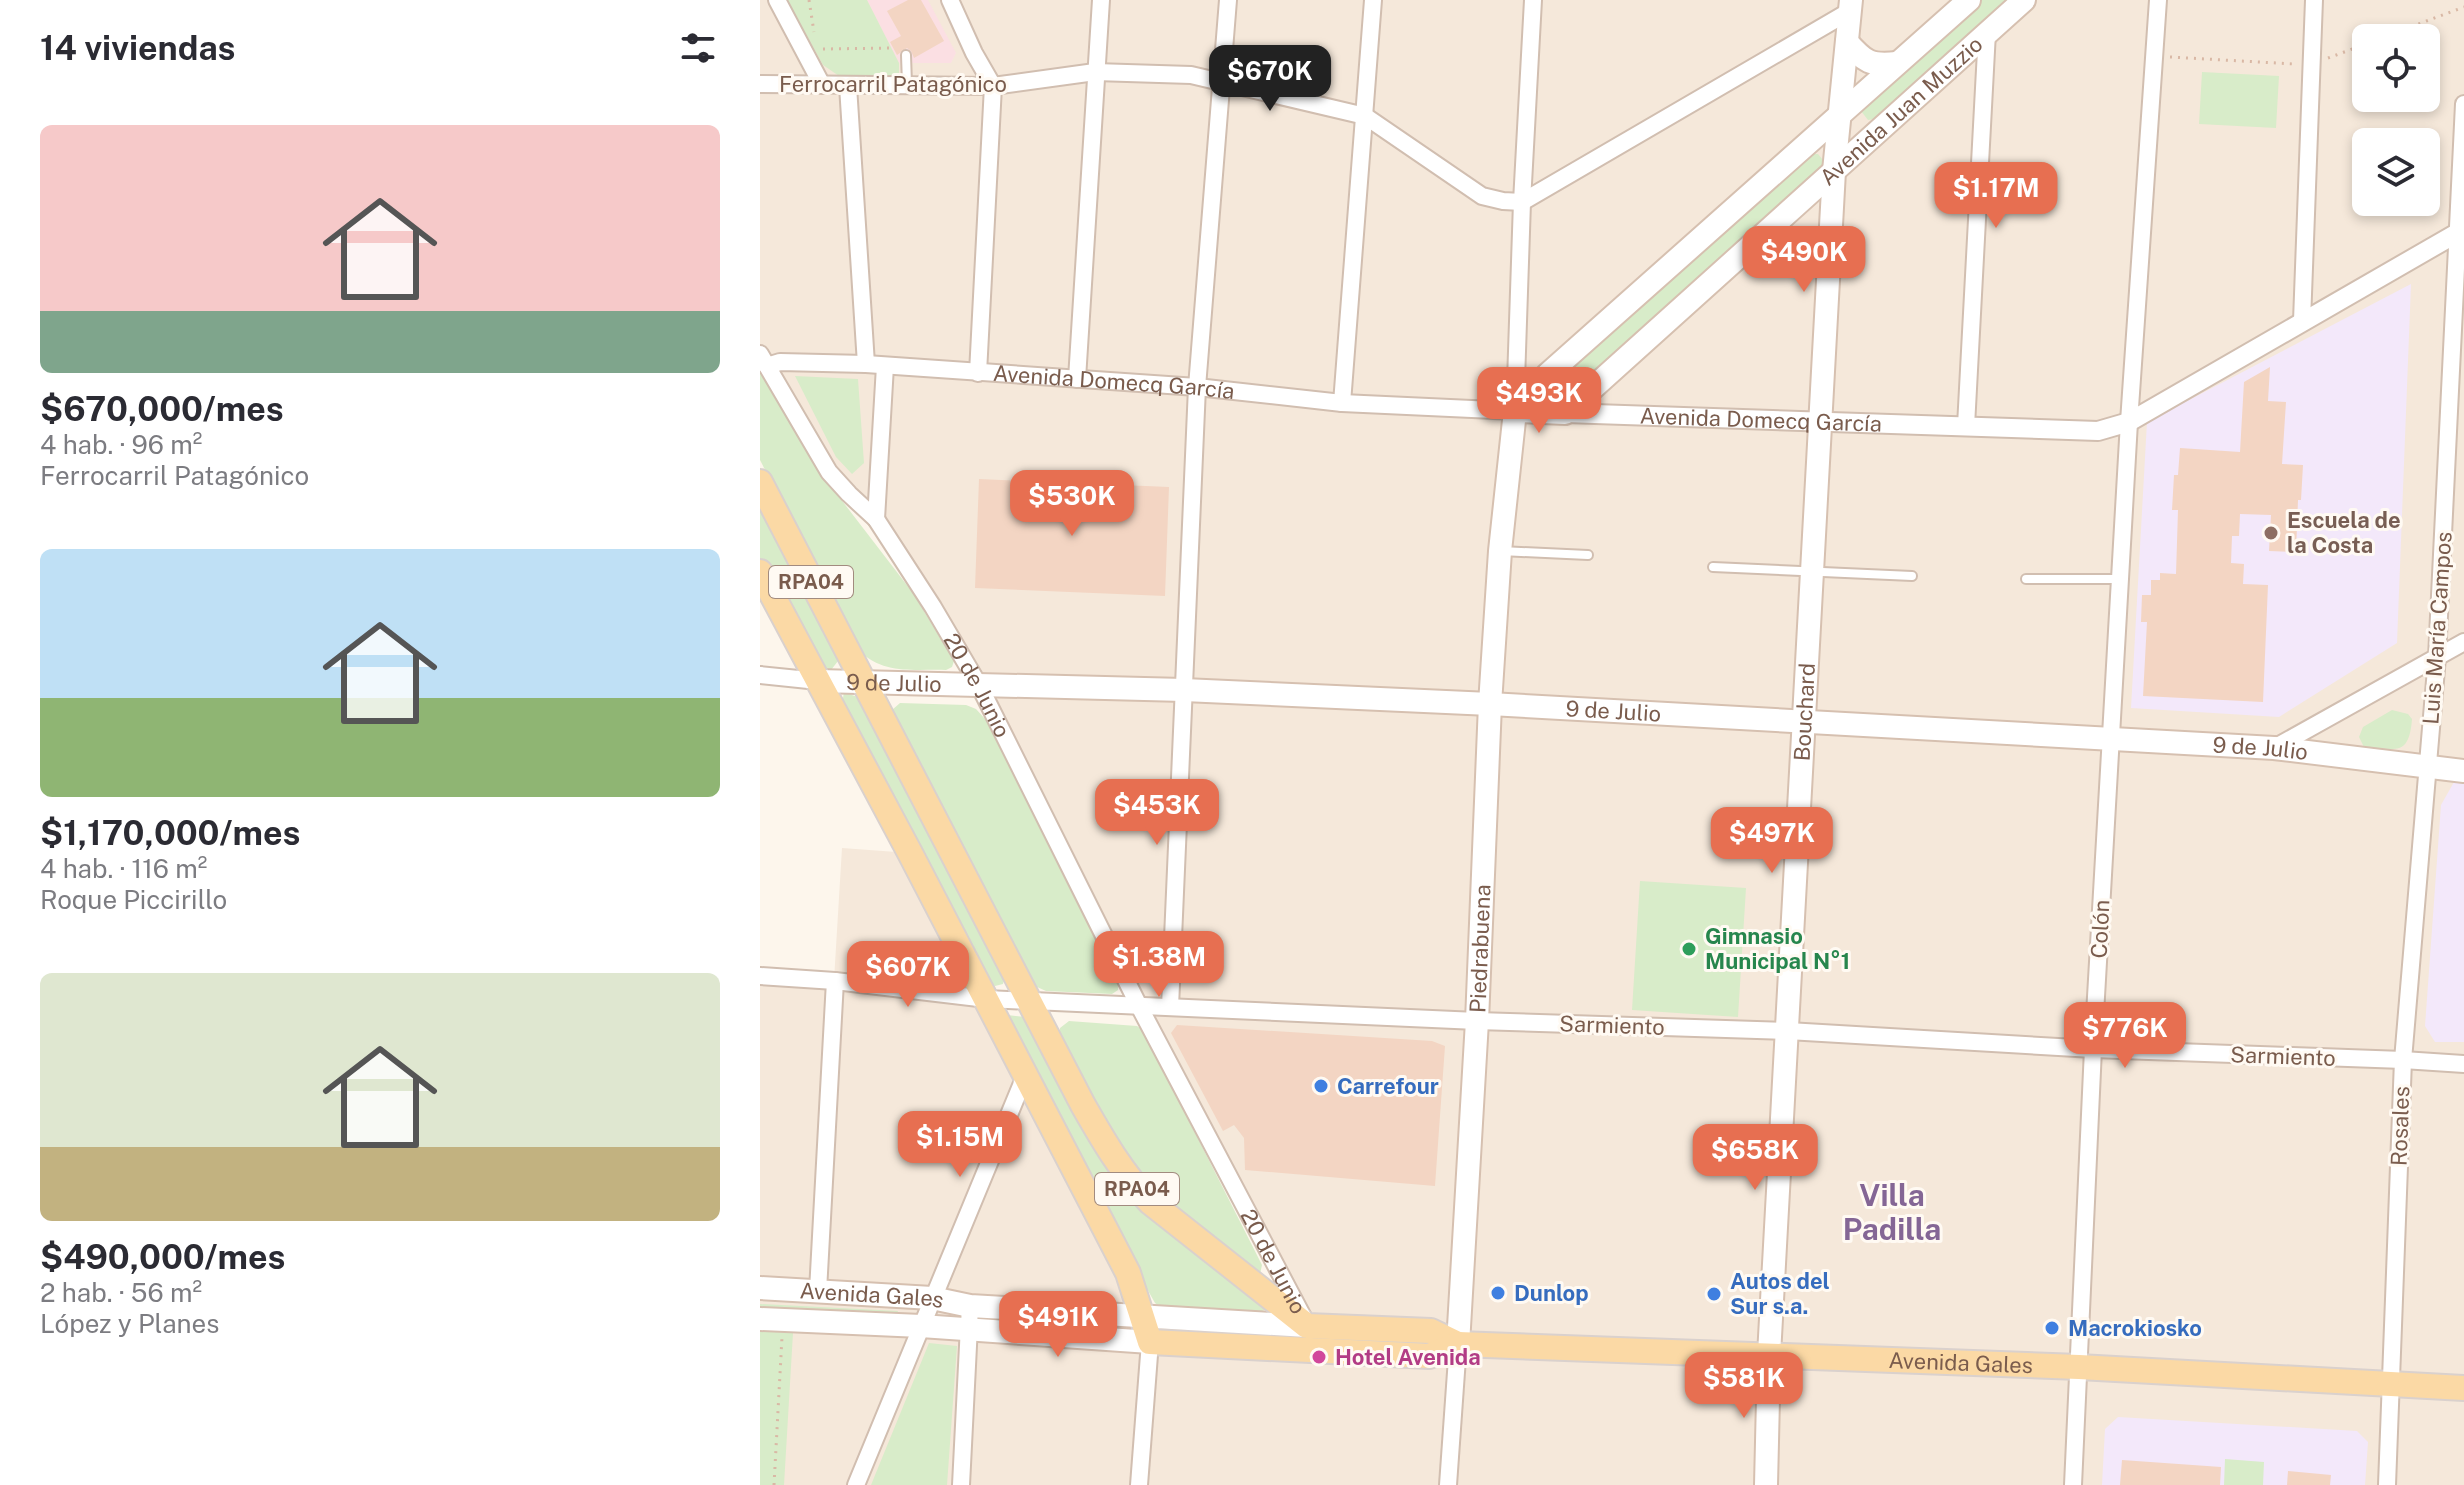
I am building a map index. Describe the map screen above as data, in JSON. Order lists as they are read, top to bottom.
{
  "streets": {
    "main road": [
      "Avenida Juan Muzzio",
      "Avenida Domecq García",
      "RPA04",
      "9 de Julio",
      "20 de Junio",
      "Bouchard",
      "Piedrabuena",
      "Avenida Gales"
    ],
    "street": [
      "Ferrocarril Patagónico",
      "Luis María Campos",
      "Colón",
      "Sarmiento",
      "Rosales"
    ]
  },
  "crossings": [
    ["Avenida Juan Muzzio", "Avenida Domecq García"],
    ["Avenida Juan Muzzio", "Bouchard"],
    ["Avenida Juan Muzzio", "Piedrabuena"],
    ["Avenida Domecq García", "Luis María Campos"],
    ["Avenida Domecq García", "20 de Junio"],
    ["Avenida Domecq García", "Bouchard"],
    ["Avenida Domecq García", "Colón"],
    ["Avenida Domecq García", "Piedrabuena"],
    ["RPA04", "9 de Julio"],
    ["RPA04", "Sarmiento"],
    ["RPA04", "Avenida Gales"],
    ["Luis María Campos", "9 de Julio"],
    ["Luis María Campos", "Rosales"],
    ["9 de Julio", "20 de Junio"],
    ["9 de Julio", "Bouchard"],
    ["9 de Julio", "Colón"],
    ["9 de Julio", "Piedrabuena"],
    ["9 de Julio", "Rosales"],
    ["20 de Junio", "Sarmiento"],
    ["20 de Junio", "Avenida Gales"],
    ["Bouchard", "Sarmiento"],
    ["Bouchard", "Avenida Gales"],
    ["Colón", "Sarmiento"],
    ["Colón", "Avenida Gales"],
    ["Piedrabuena", "Sarmiento"],
    ["Piedrabuena", "Avenida Gales"],
    ["Sarmiento", "Rosales"],
    ["Rosales", "Avenida Gales"]
  ],
  "districts": ["Villa Padilla"],
  "places": [
    "Escuela de la Costa",
    "Gimnasio Municipal N°1",
    "Carrefour",
    "Dunlop",
    "Autos del Sur s.a.",
    "Macrokiosko",
    "Hotel Avenida"
  ],
  "page": {
    "heading": "14 viviendas",
    "price": [
      "$670K",
      "$1.17M",
      "$490K",
      "$493K",
      "$530K",
      "$453K",
      "$497K",
      "$1.38M",
      "$607K",
      "$776K",
      "$1.15M",
      "$658K",
      "$491K",
      "$581K"
    ],
    "list": [
      {
        "name": "$670,000/mes",
        "note": "4 hab. · 96 m² · Ferrocarril Patagónico"
      },
      {
        "name": "$1,170,000/mes",
        "note": "4 hab. · 116 m² · Roque Piccirillo"
      },
      {
        "name": "$490,000/mes",
        "note": "2 hab. · 56 m² · López y Planes"
      }
    ]
  }
}
